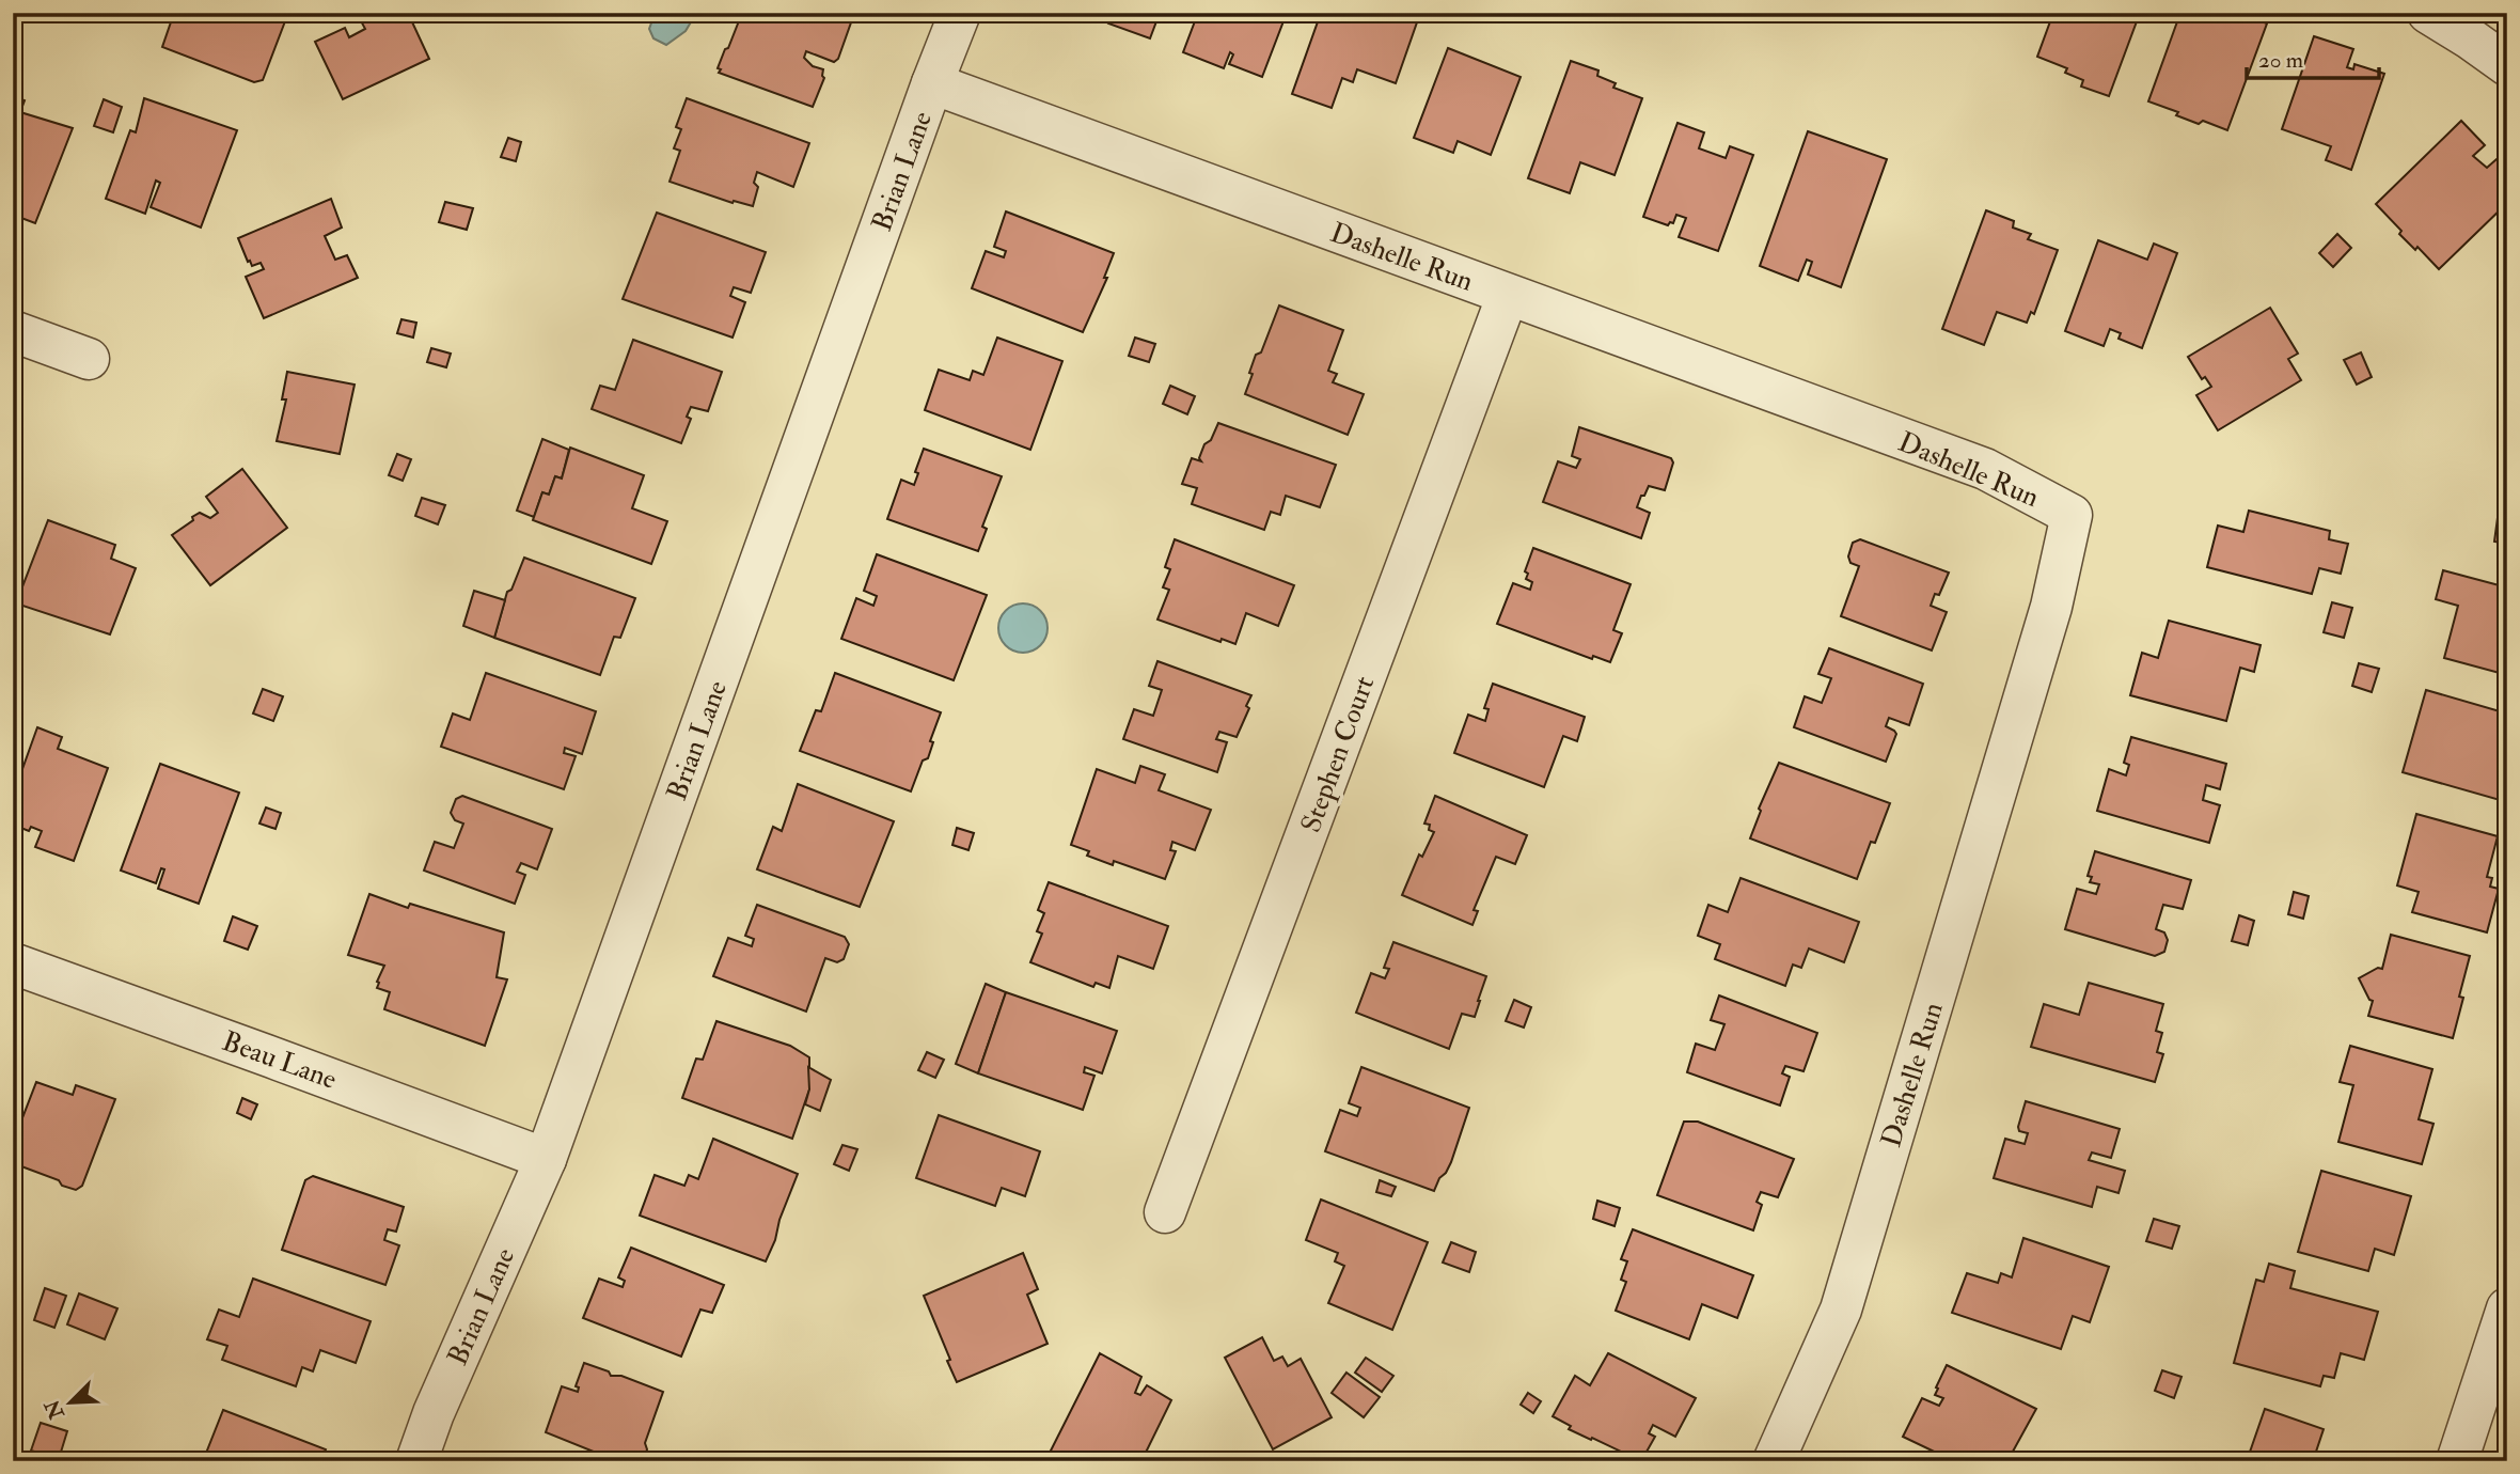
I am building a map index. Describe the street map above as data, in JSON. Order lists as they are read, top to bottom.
{
  "streets": {
    "street": [
      "Brian Lane",
      "Dashelle Run",
      "Stephen Court",
      "Beau Lane"
    ]
  },
  "crossings": [
    ["Brian Lane", "Dashelle Run"],
    ["Brian Lane", "Beau Lane"],
    ["Dashelle Run", "Stephen Court"]
  ],
  "scale_bar": "20 m",
  "north": "bottom left"
}
